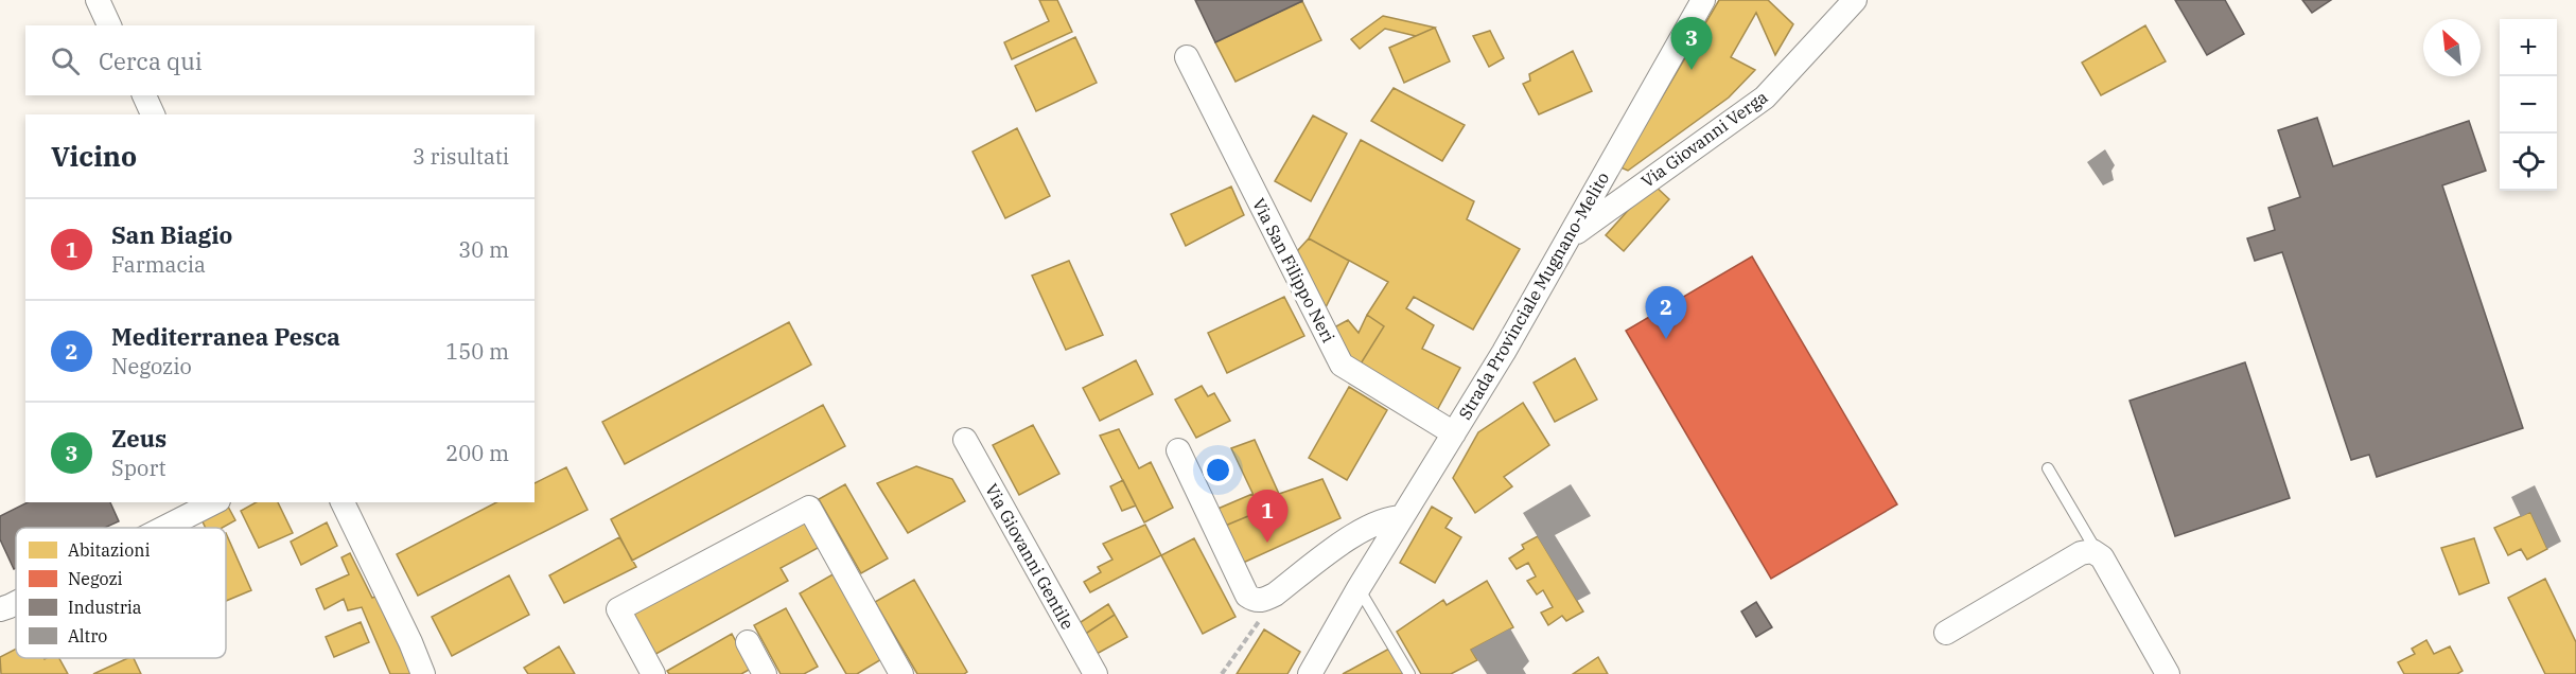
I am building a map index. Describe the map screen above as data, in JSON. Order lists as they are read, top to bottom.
{
  "streets": {
    "street": [
      "Via Giovanni Verga",
      "Via San Filippo Neri",
      "Strada Provinciale Mugnano-Melito",
      "Via Giovanni Gentile"
    ]
  },
  "crossings": [
    ["Via Giovanni Verga", "Strada Provinciale Mugnano-Melito"],
    ["Via San Filippo Neri", "Strada Provinciale Mugnano-Melito"]
  ],
  "legend": [
    "Abitazioni",
    "Negozi",
    "Industria",
    "Altro"
  ],
  "north": "top left",
  "page": {
    "pins": ["3", "2", "1"],
    "map_buttons": ["+", "−"],
    "search": "Cerca qui",
    "heading": ["Vicino", "3 risultati"],
    "list": [
      {
        "mark": "1",
        "name": "San Biagio",
        "note": "Farmacia",
        "value": "30 m"
      },
      {
        "mark": "2",
        "name": "Mediterranea Pesca",
        "note": "Negozio",
        "value": "150 m"
      },
      {
        "mark": "3",
        "name": "Zeus",
        "note": "Sport",
        "value": "200 m"
      }
    ]
  }
}
